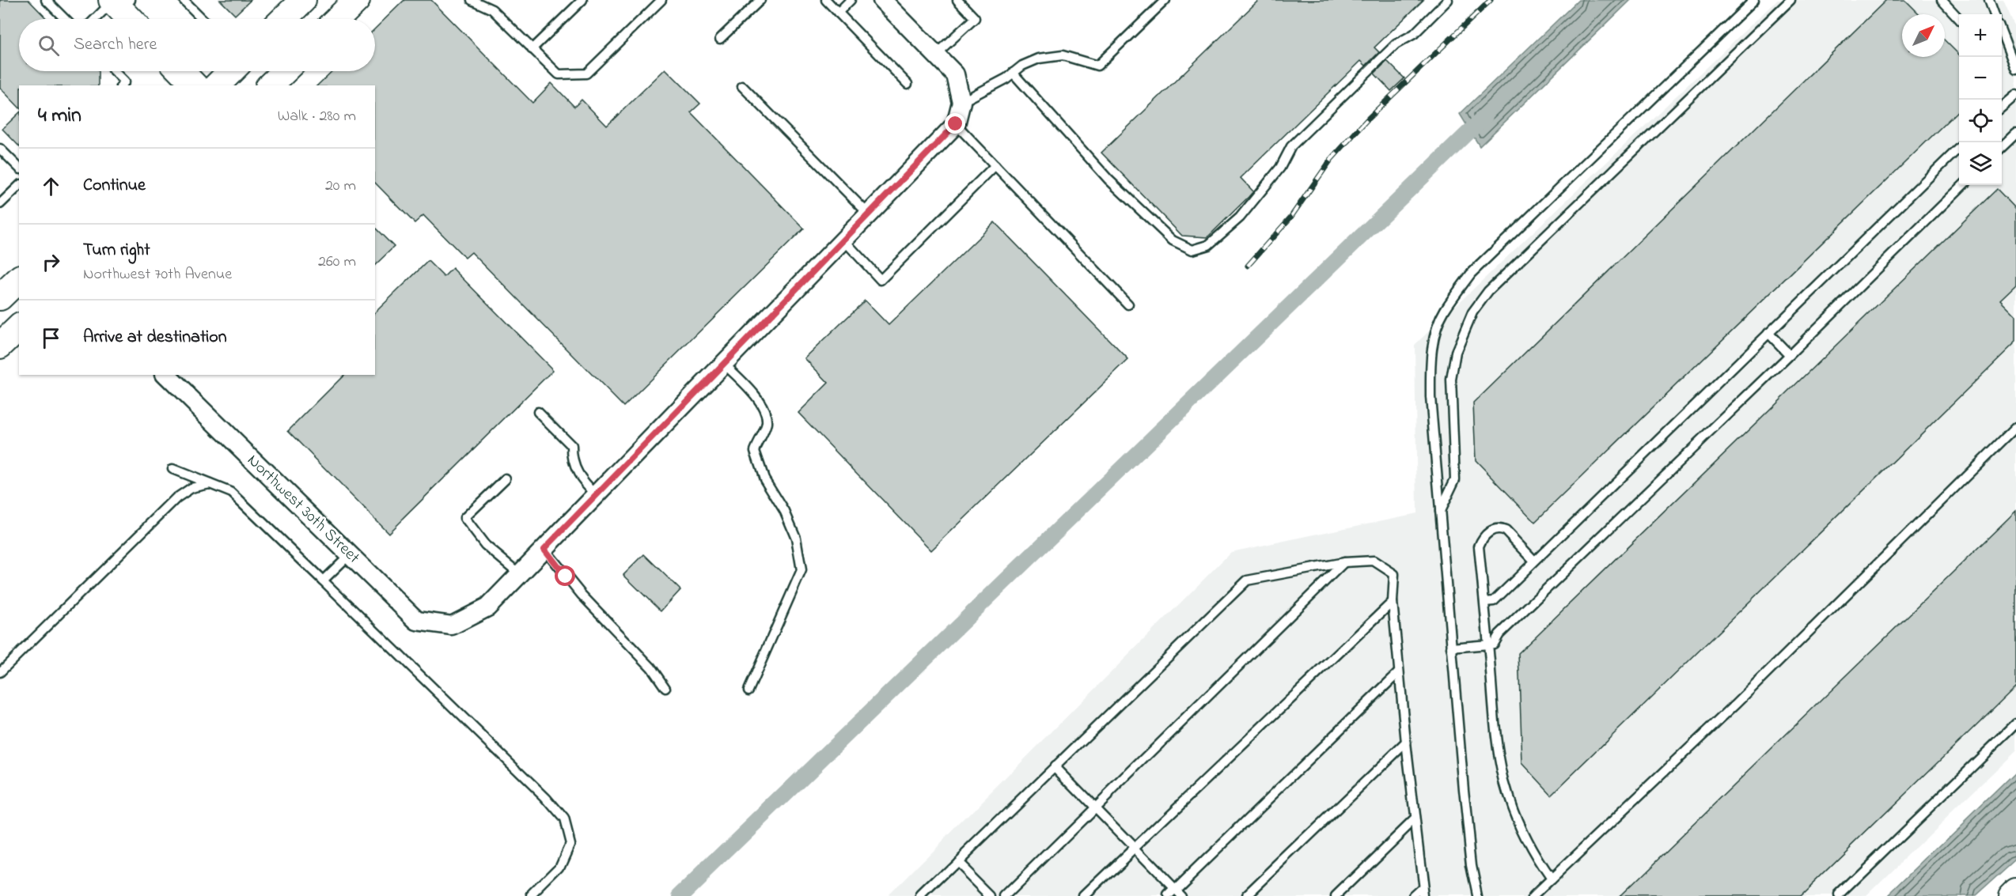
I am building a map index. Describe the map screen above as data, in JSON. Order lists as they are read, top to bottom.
{
  "streets": {
    "street": ["Northwest 30th Street"]
  },
  "north": "top right",
  "page": {
    "map_buttons": ["+", "−"],
    "search": "Search here",
    "heading": ["4 min", "Walk · 280 m"],
    "list": [
      ["Continue", "20 m"],
      ["Turn right", "Northwest 70th Avenue", "260 m"],
      "Arrive at destination"
    ]
  }
}
